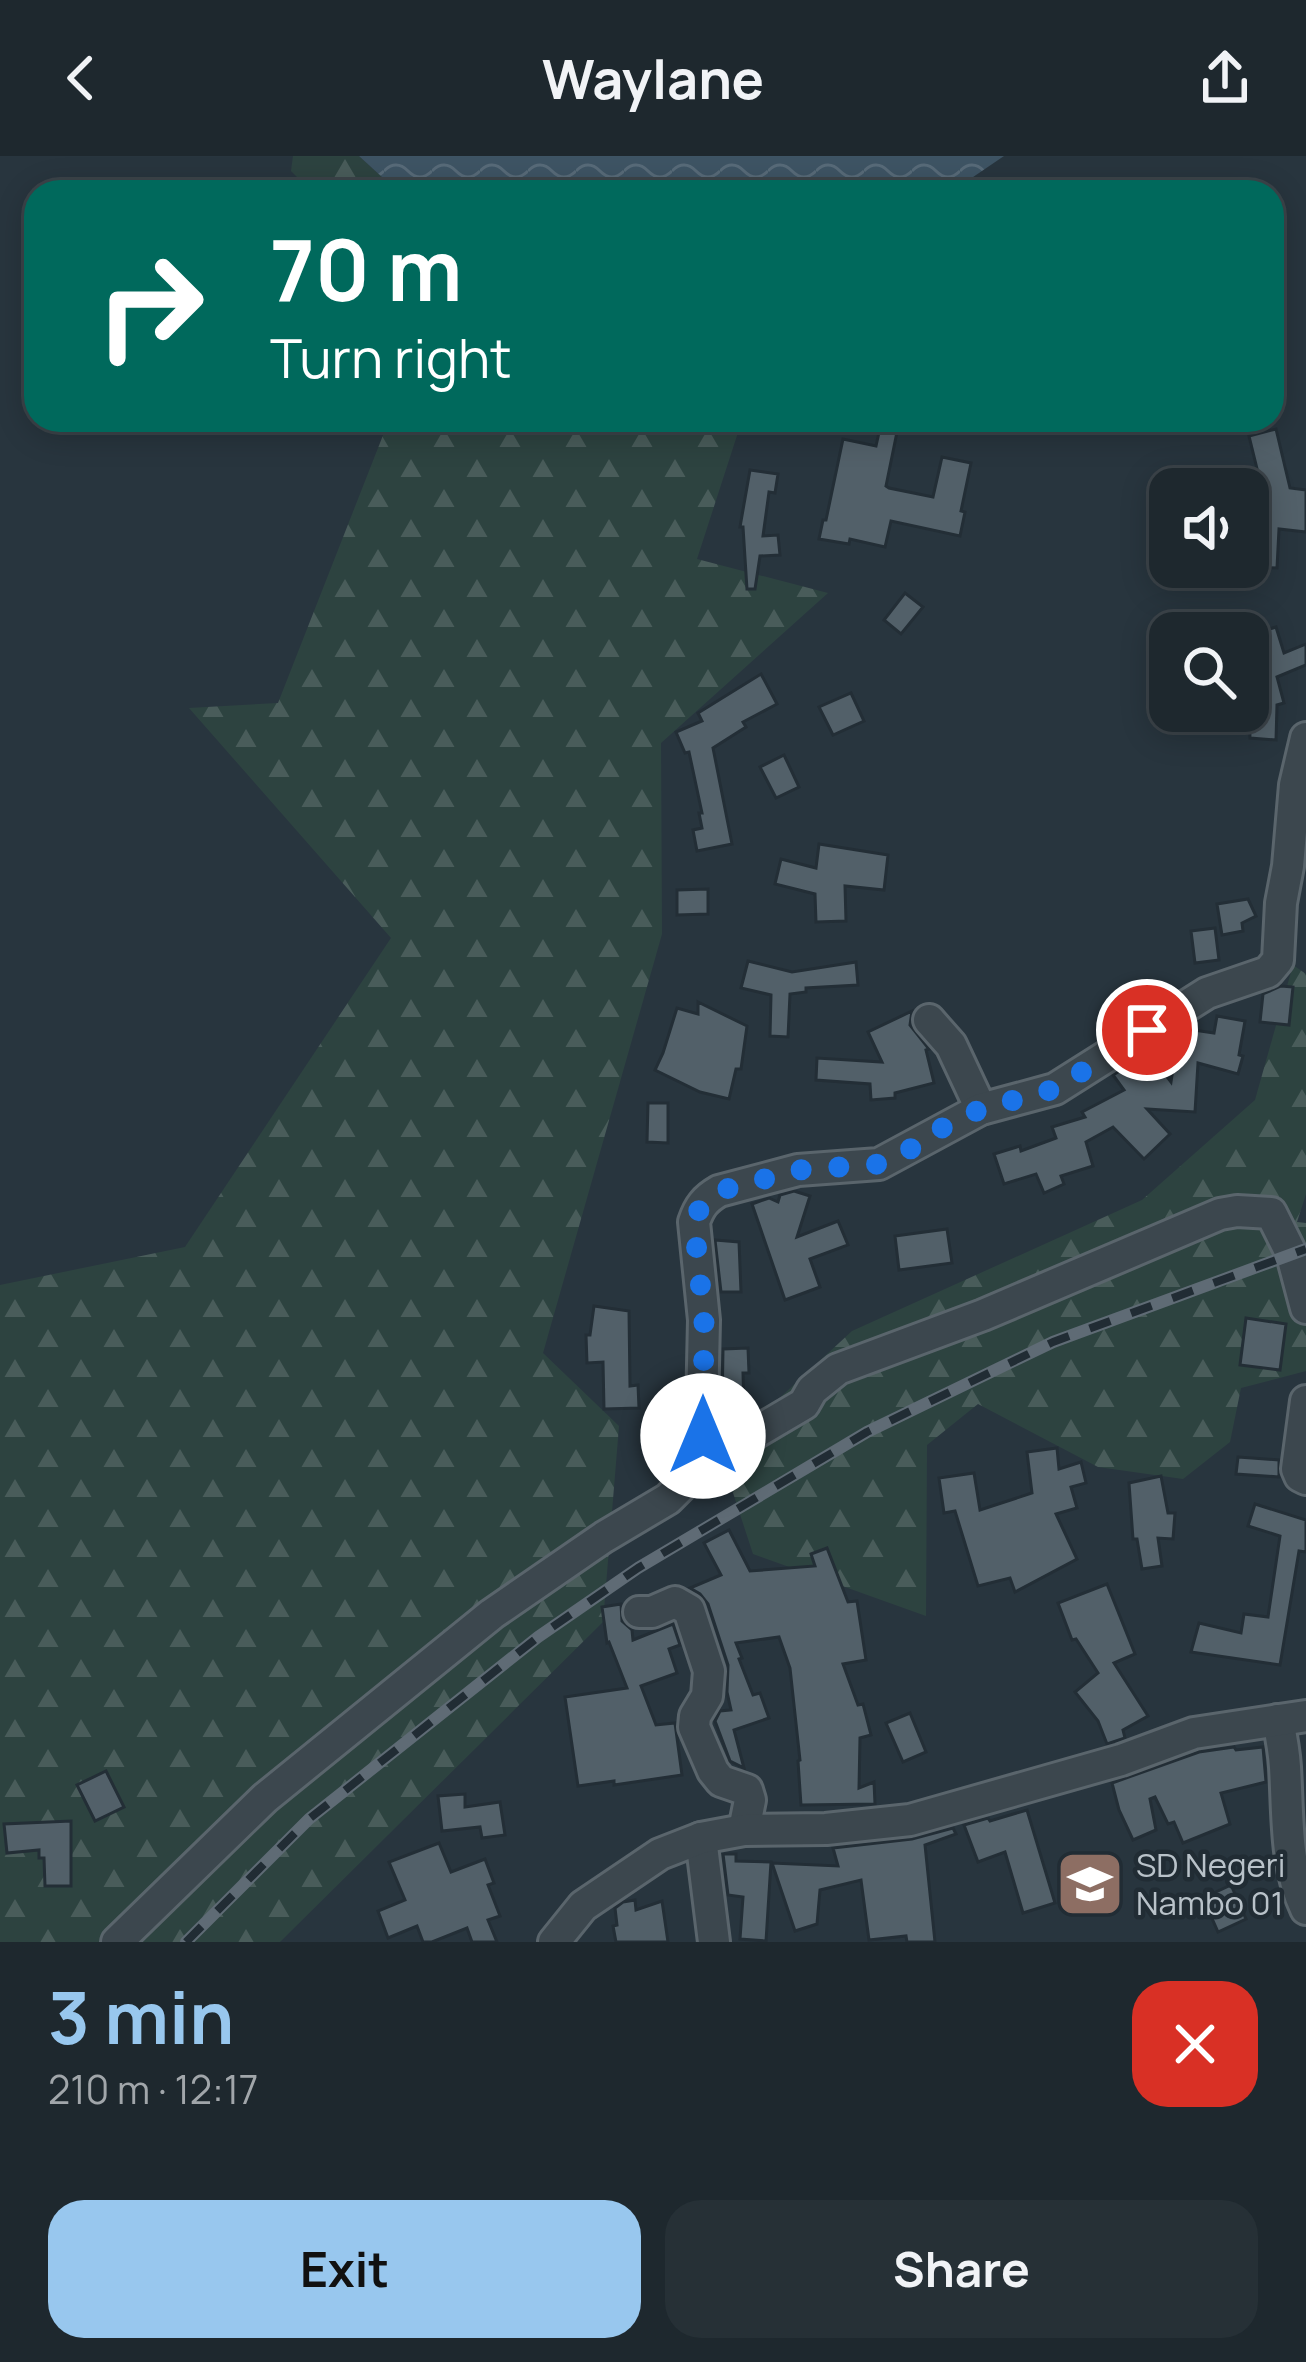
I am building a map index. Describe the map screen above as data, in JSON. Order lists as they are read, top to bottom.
{
  "places": {
    "school or university": ["SD Negeri Nambo 01"]
  },
  "page": {
    "header": "Waylane",
    "turn": ["70 m", "Turn right"],
    "heading": ["3 min", "210 m · 12:17"],
    "buttons": ["Exit", "Share"]
  }
}
